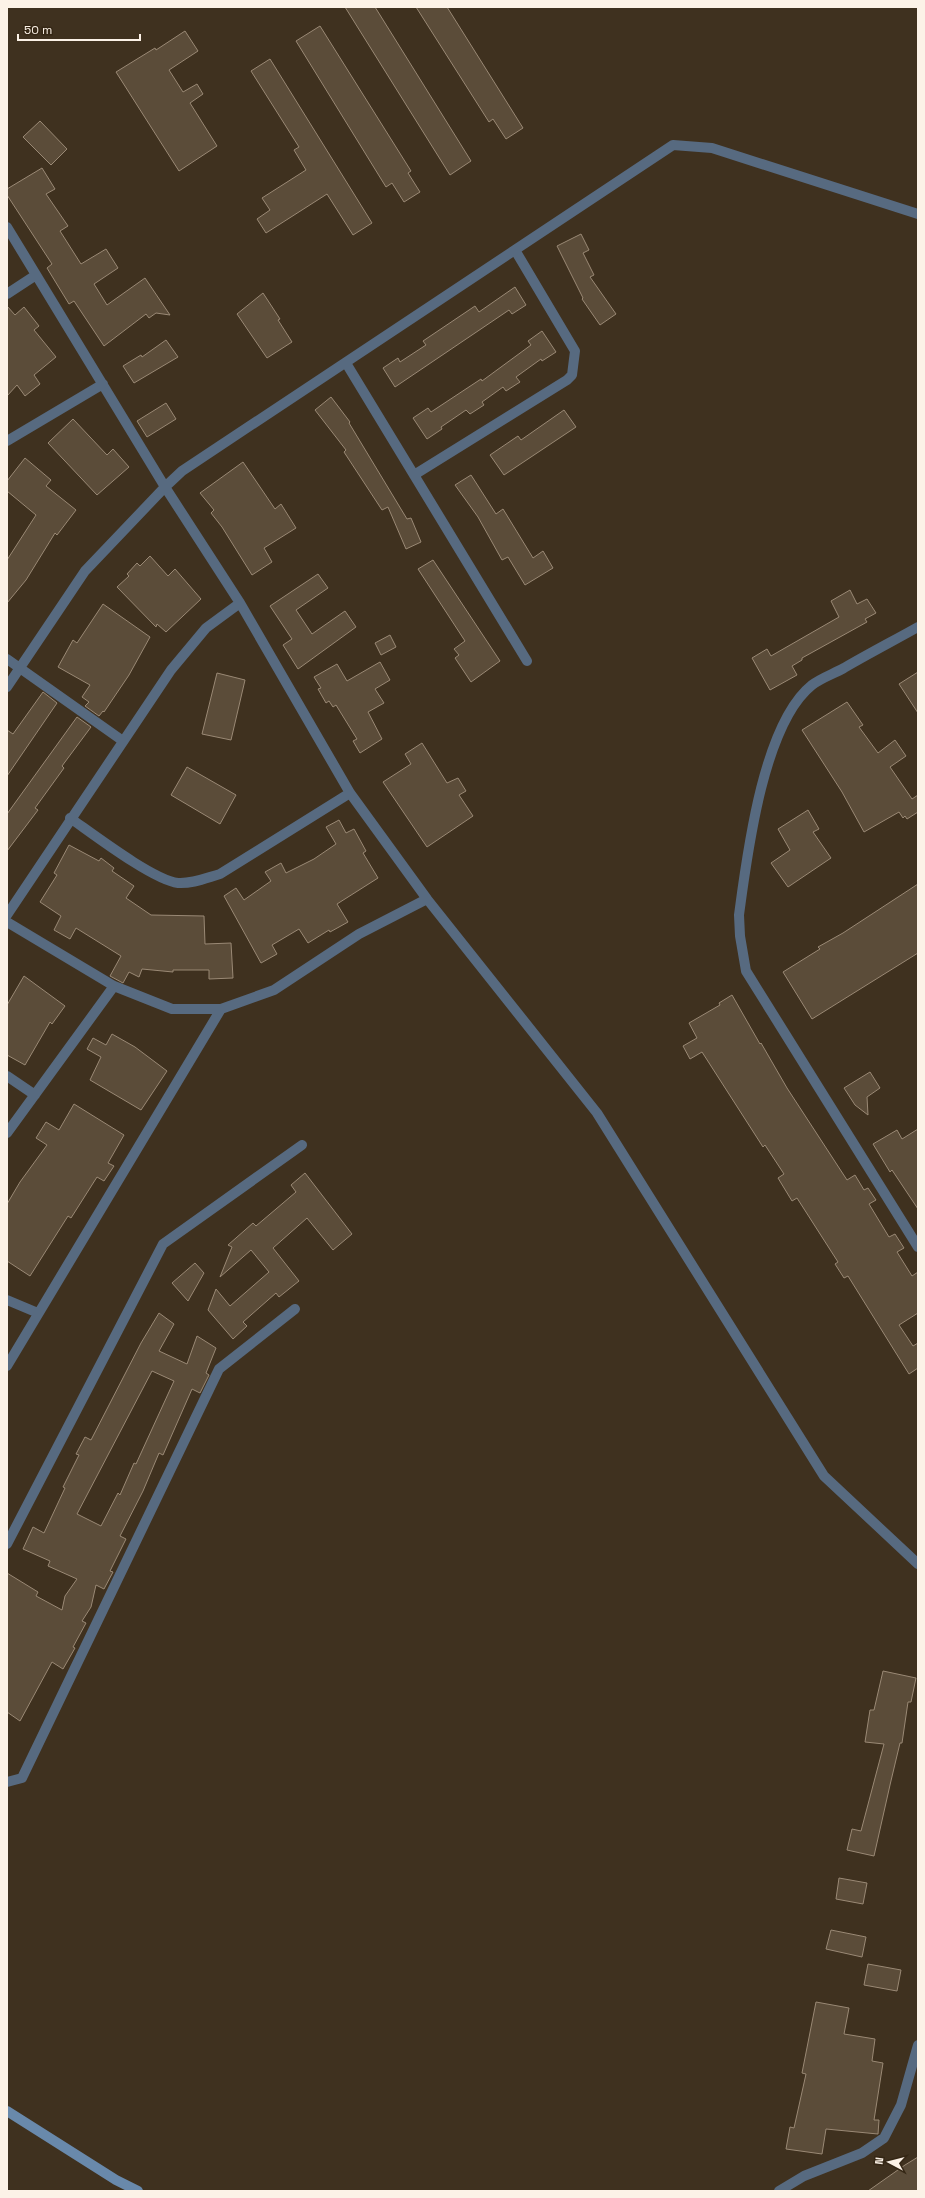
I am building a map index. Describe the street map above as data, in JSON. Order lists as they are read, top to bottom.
{
  "scale_bar": "50 m",
  "north": "left"
}
